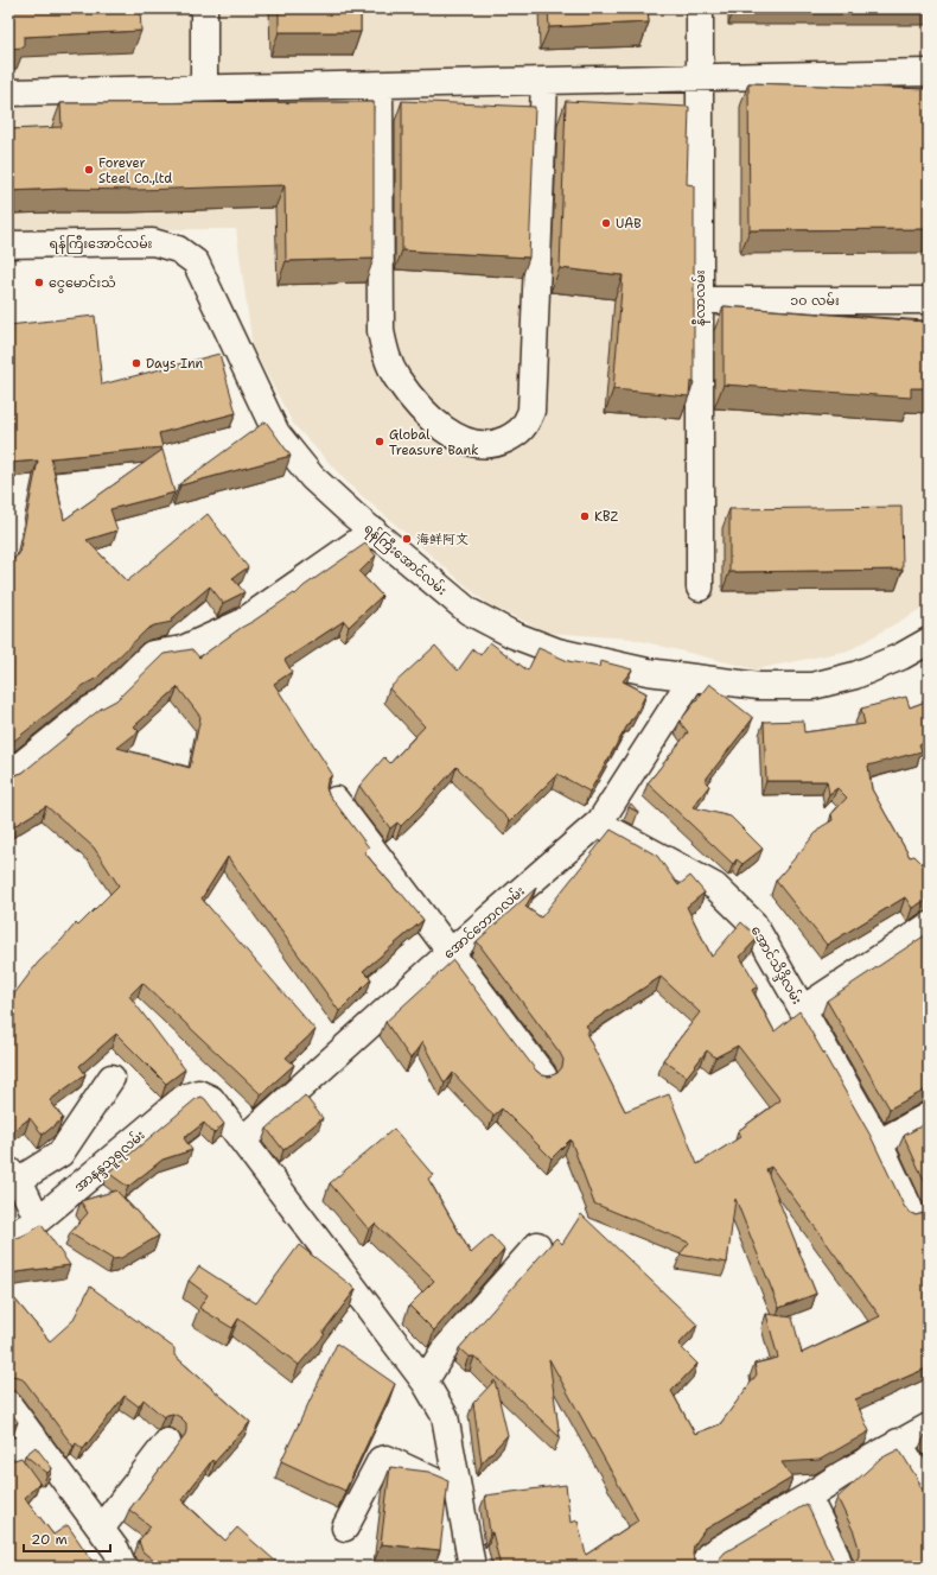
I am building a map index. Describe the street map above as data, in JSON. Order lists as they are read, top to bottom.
{
  "streets": {
    "street": [
      "ရန်ကြီးအောင်လမ်း",
      "နီလာလမ်း",
      "၁၀ လမ်း",
      "အောင်ဘောဂလမ်း",
      "အောင်သိဒ္ဒိလမ်း",
      "အာနန္ဒသူရလမ်း"
    ]
  },
  "crossings": [
    ["ရန်ကြီးအောင်လမ်း", "အောင်ဘောဂလမ်း"],
    ["နီလာလမ်း", "၁၀ လမ်း"],
    ["အောင်ဘောဂလမ်း", "အောင်သိဒ္ဒိလမ်း"],
    ["အောင်ဘောဂလမ်း", "အာနန္ဒသူရလမ်း"]
  ],
  "places": [
    "Forever Steel Co.,ltd",
    "UAB",
    "ငွေမောင်းသံ",
    "Days Inn",
    "Global Treasure Bank",
    "KBZ",
    "海鲜阿文"
  ],
  "scale_bar": "20 m"
}
